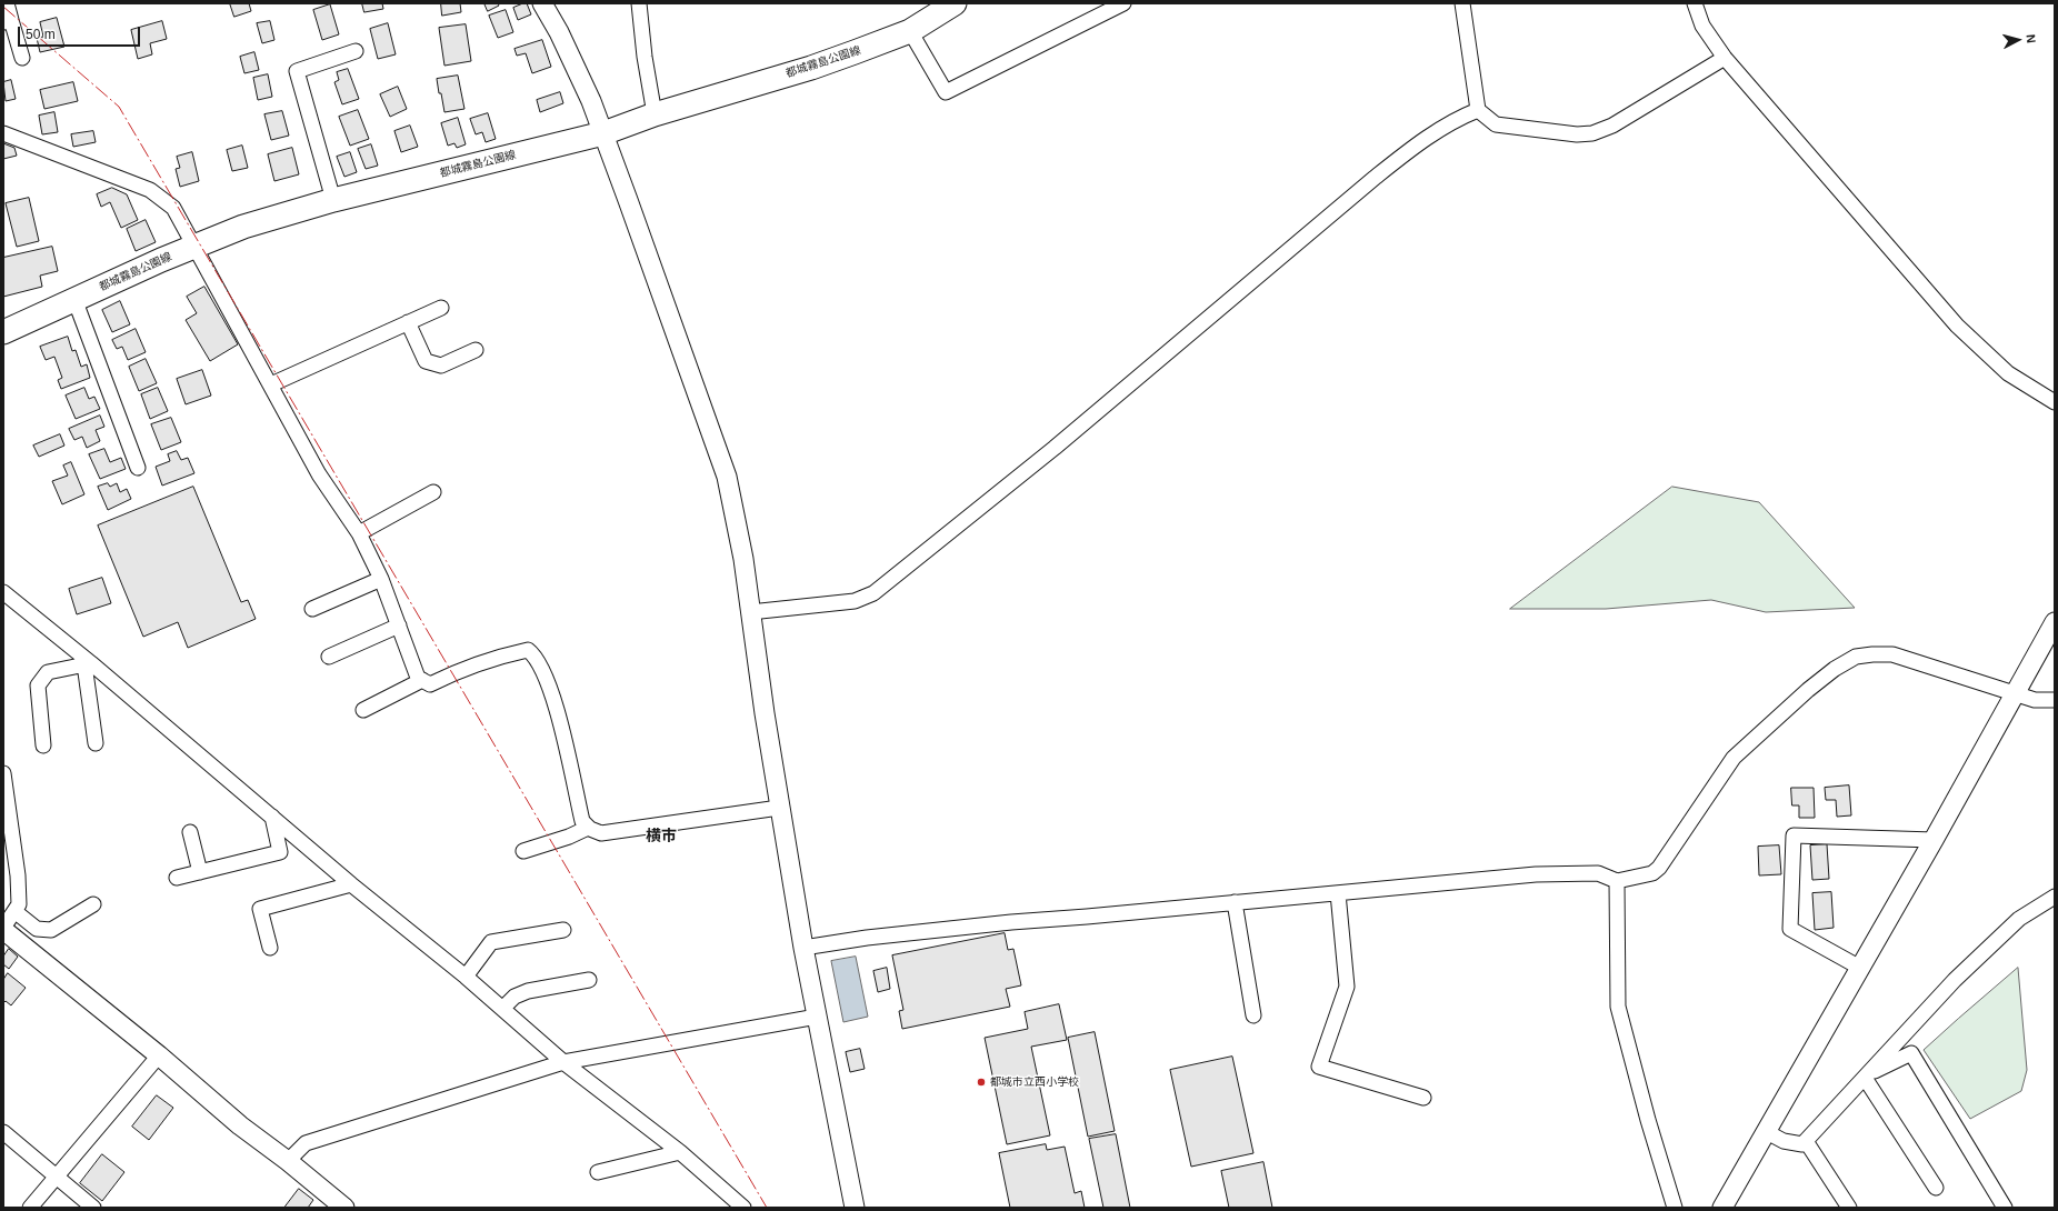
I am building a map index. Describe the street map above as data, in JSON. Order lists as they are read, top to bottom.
{
  "streets": {
    "main road": ["都城霧島公園線"]
  },
  "districts": ["横市"],
  "places": ["都城市立西小学校"],
  "scale_bar": "50 m",
  "north": "right"
}
